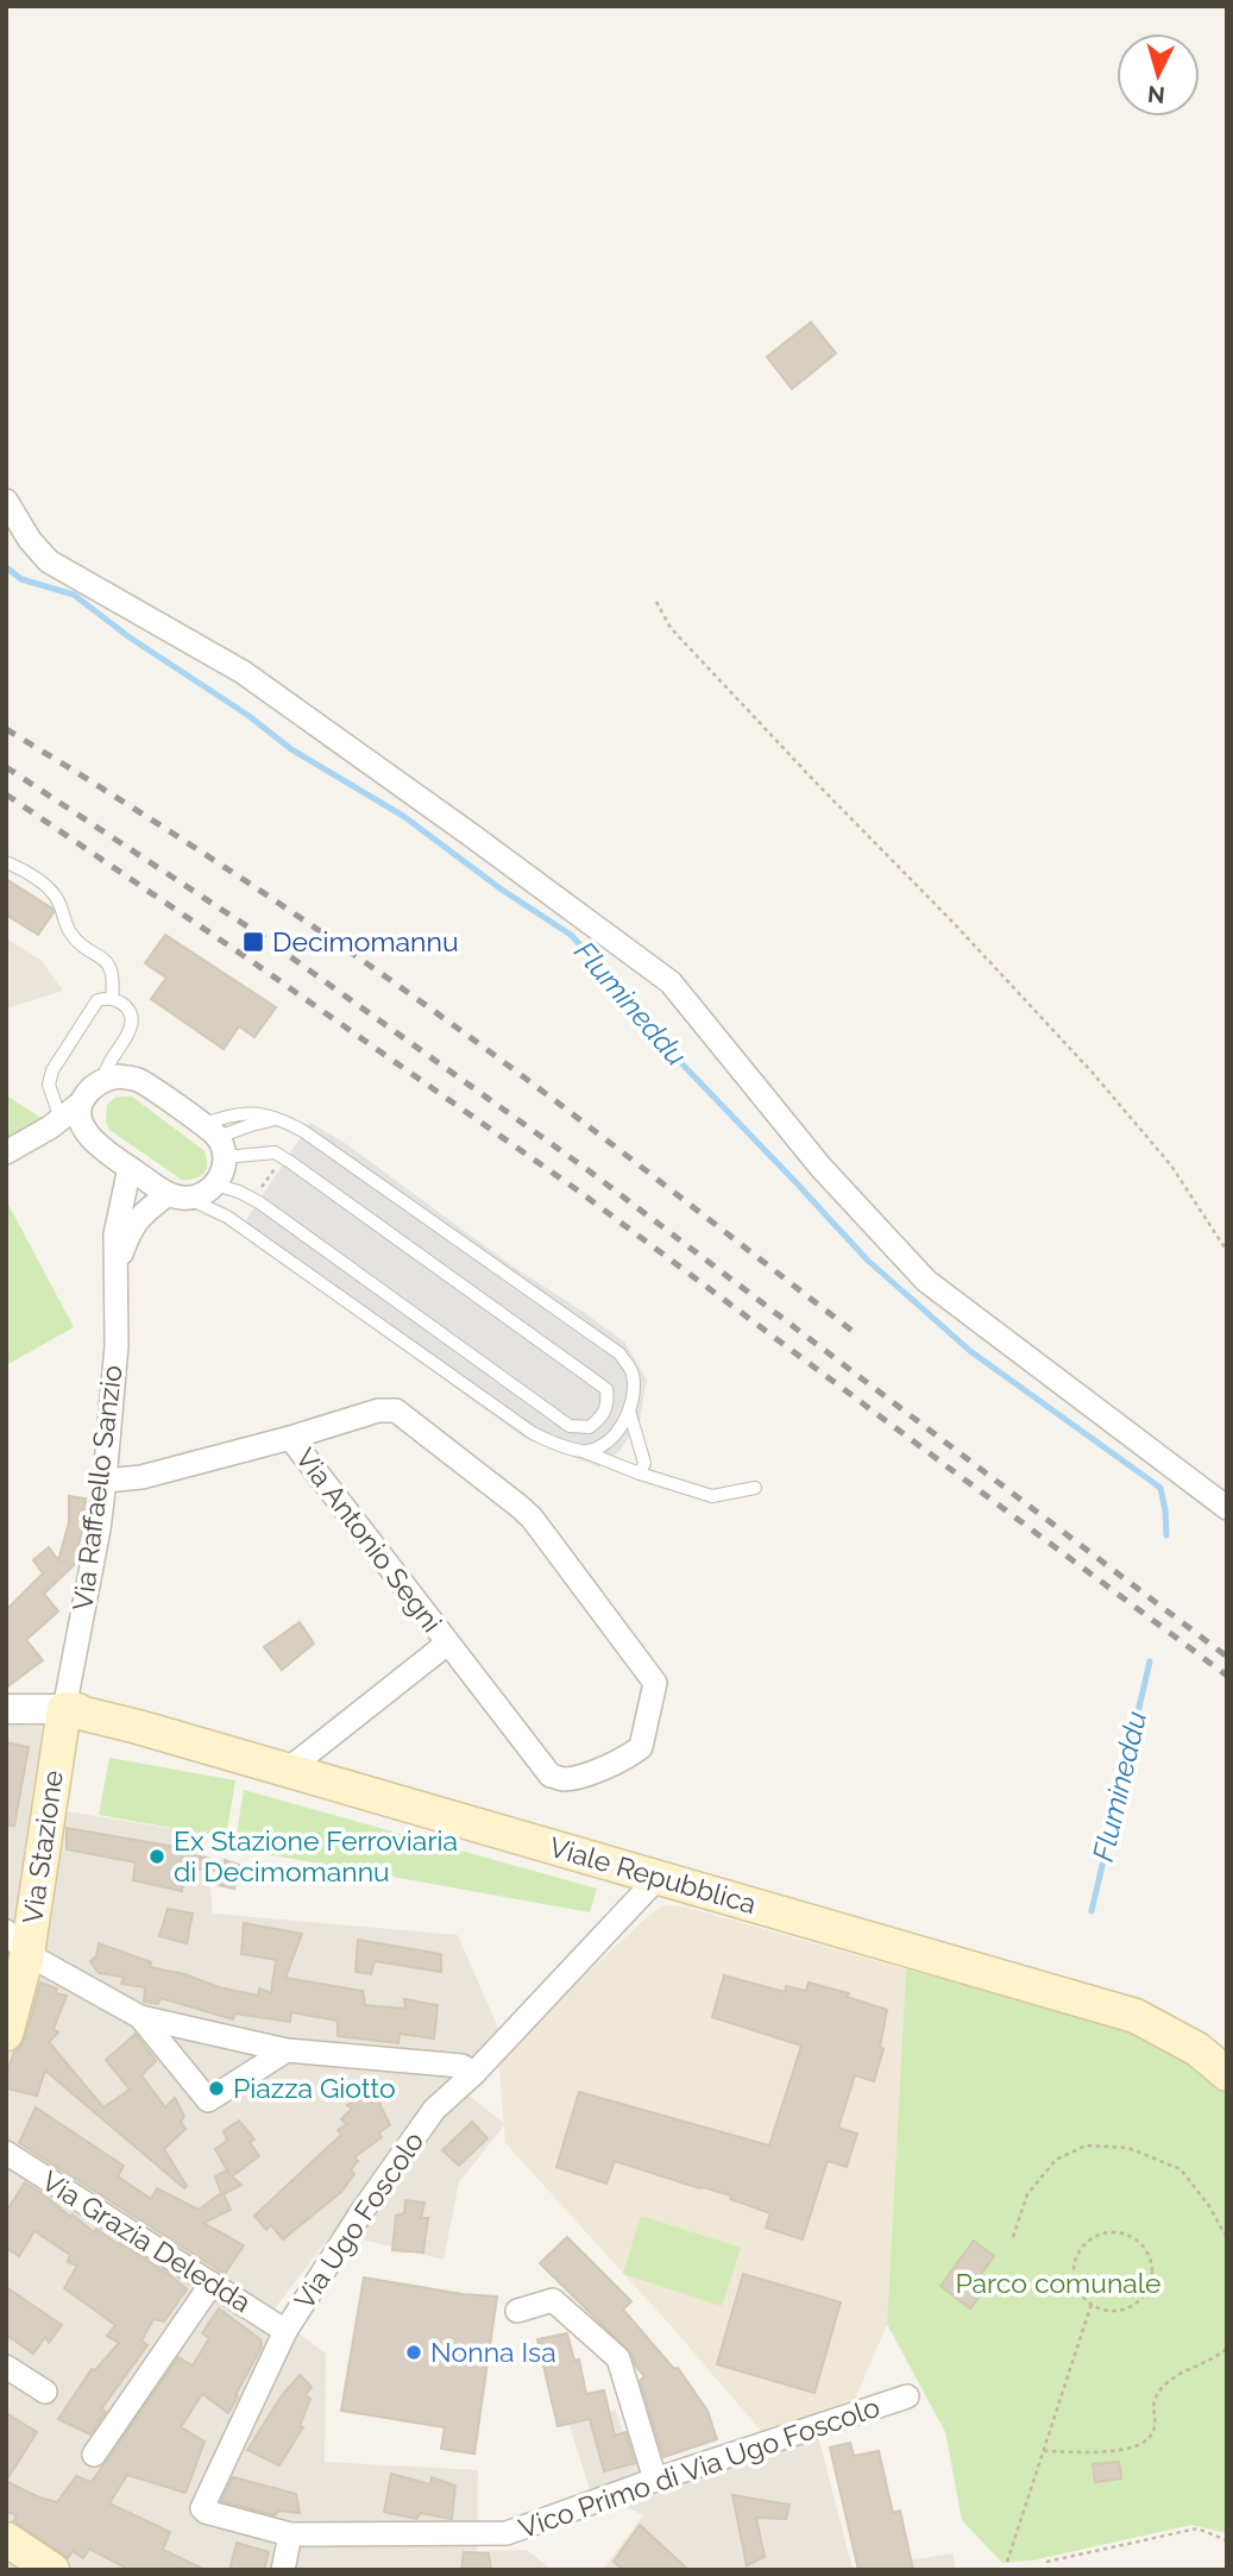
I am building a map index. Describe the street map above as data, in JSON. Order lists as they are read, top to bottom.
{
  "streets": {
    "main road": ["Via Stazione", "Viale Repubblica"],
    "street": [
      "Via Raffaello Sanzio",
      "Via Antonio Segni",
      "Via Ugo Foscolo",
      "Via Grazia Deledda",
      "Vico Primo di Via Ugo Foscolo"
    ]
  },
  "crossings": [
    ["Via Raffaello Sanzio", "Via Stazione"],
    ["Via Raffaello Sanzio", "Viale Repubblica"],
    ["Via Stazione", "Viale Repubblica"],
    ["Viale Repubblica", "Via Ugo Foscolo"],
    ["Via Ugo Foscolo", "Via Grazia Deledda"],
    ["Via Ugo Foscolo", "Vico Primo di Via Ugo Foscolo"]
  ],
  "water": ["Flumineddu"],
  "parks": ["Parco comunale"],
  "places": {
    "transit": ["Decimomannu"],
    "other": ["Ex Stazione Ferroviaria di Decimomannu", "Piazza Giotto", "Nonna Isa"]
  },
  "north": "bottom"
}
